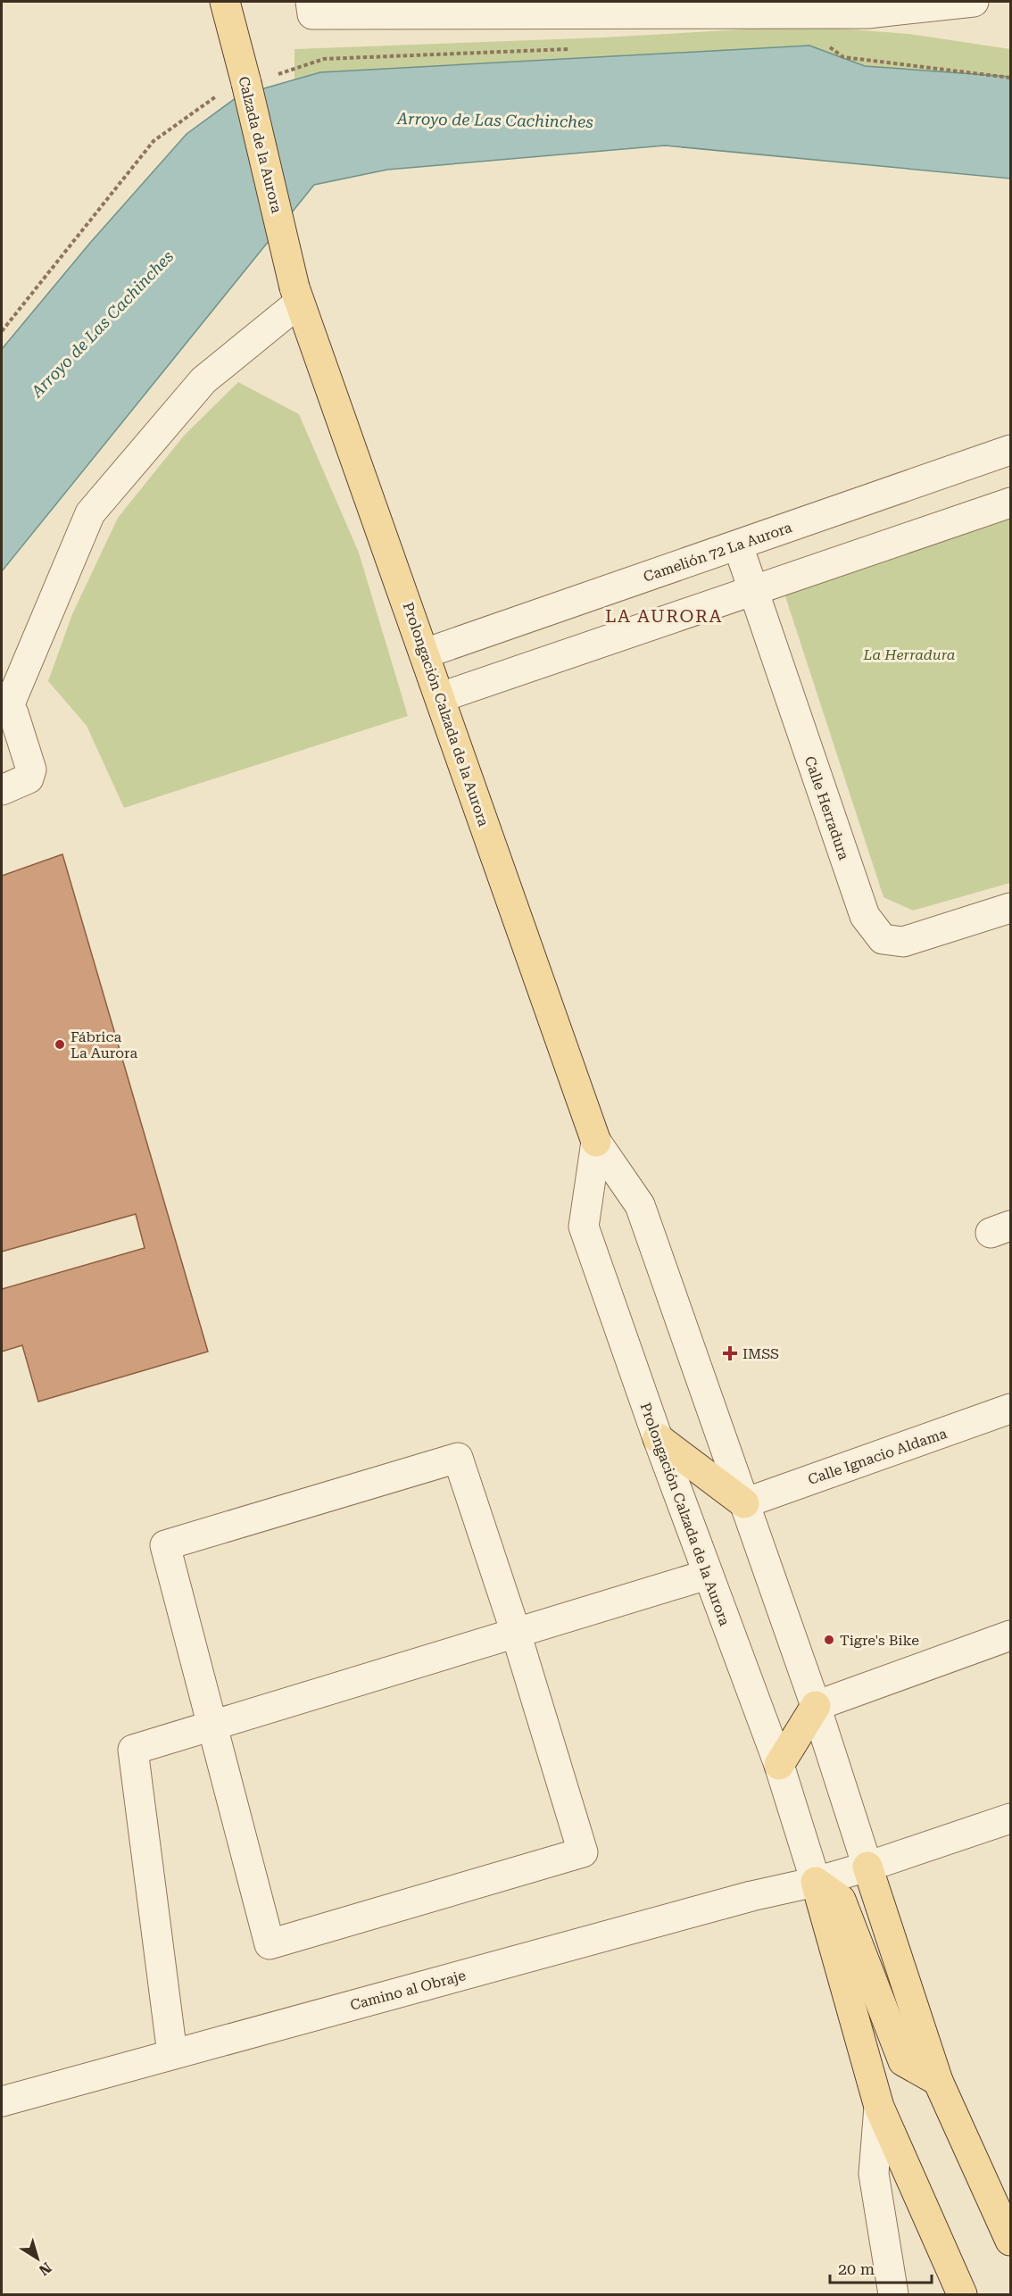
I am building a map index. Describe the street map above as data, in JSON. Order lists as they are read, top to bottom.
{
  "streets": {
    "main road": ["Calzada de la Aurora", "Prolongación Calzada de la Aurora"],
    "street": [
      "Camelión 72 La Aurora",
      "Calle Herradura",
      "Calle Ignacio Aldama",
      "Camino al Obraje"
    ]
  },
  "crossings": [
    ["Calzada de la Aurora", "Prolongación Calzada de la Aurora"],
    ["Camelión 72 La Aurora", "Prolongación Calzada de la Aurora"],
    ["Camelión 72 La Aurora", "Calle Herradura"],
    ["Prolongación Calzada de la Aurora", "Calle Ignacio Aldama"],
    ["Prolongación Calzada de la Aurora", "Camino al Obraje"]
  ],
  "districts": ["LA AURORA"],
  "water": ["Arroyo de Las Cachinches"],
  "parks": ["La Herradura"],
  "places": {
    "other": ["Fábrica La Aurora", "Tigre's Bike"],
    "health": ["IMSS"]
  },
  "scale_bar": "20 m",
  "north": "bottom right"
}
